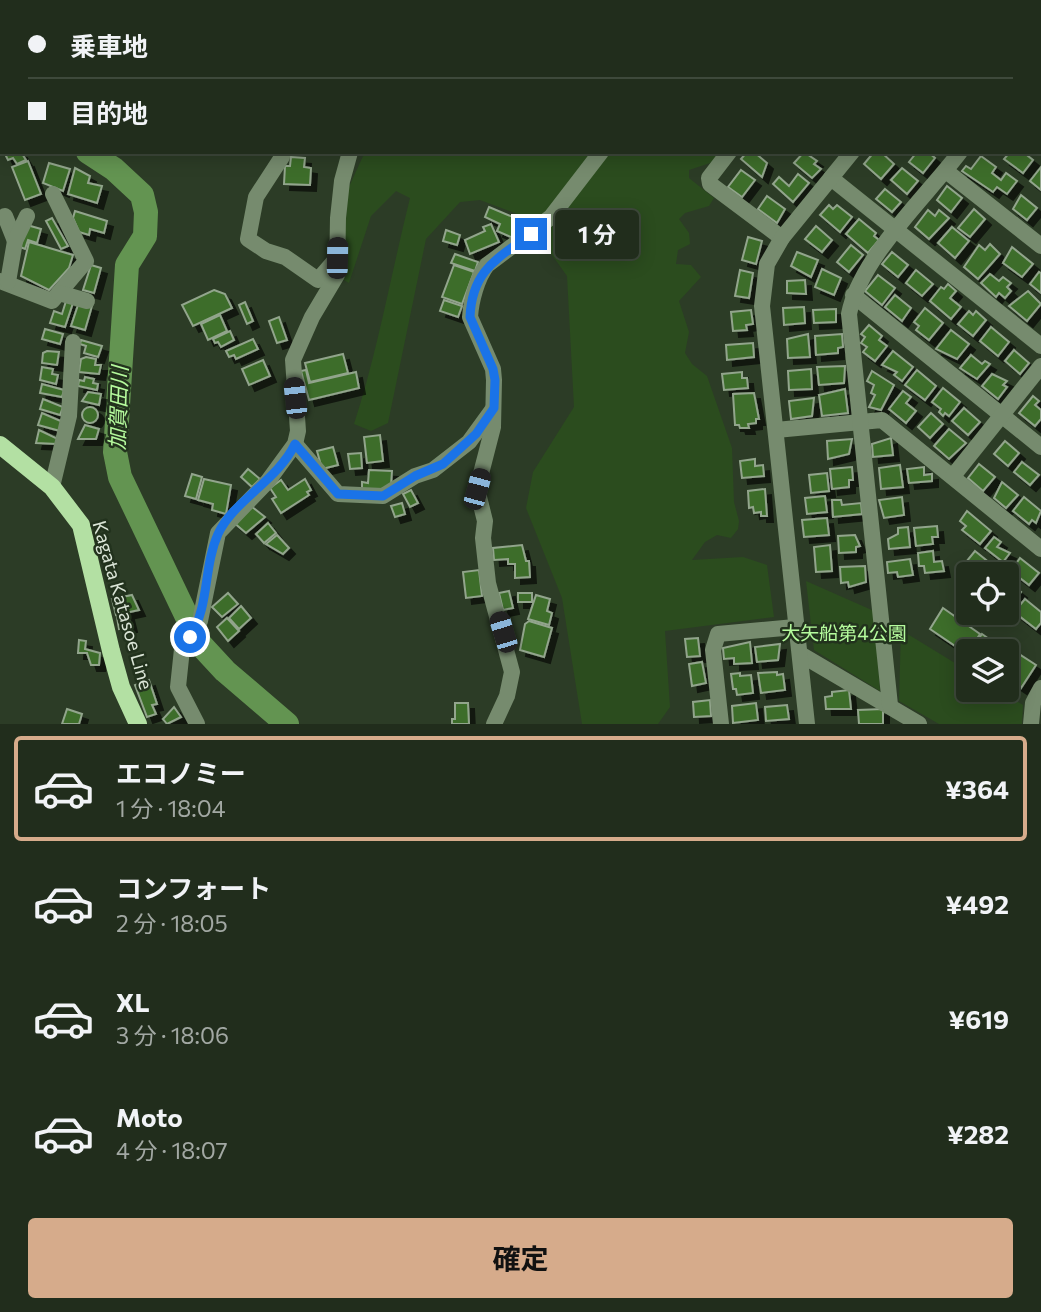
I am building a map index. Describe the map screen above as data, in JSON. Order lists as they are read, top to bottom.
{
  "streets": {
    "main road": ["Kagata Katasoe Line"]
  },
  "water": ["加賀田川"],
  "parks": ["大矢船第4公園"],
  "page": {
    "banner": ["乗車地", "目的地"],
    "bubble": "1 分",
    "list": [
      {
        "name": "エコノミー",
        "note": "1 分 · 18:04",
        "value": "¥364"
      },
      {
        "name": "コンフォート",
        "note": "2 分 · 18:05",
        "value": "¥492"
      },
      {
        "name": "XL",
        "note": "3 分 · 18:06",
        "value": "¥619"
      },
      {
        "name": "Moto",
        "note": "4 分 · 18:07",
        "value": "¥282"
      }
    ],
    "buttons": "確定"
  }
}
